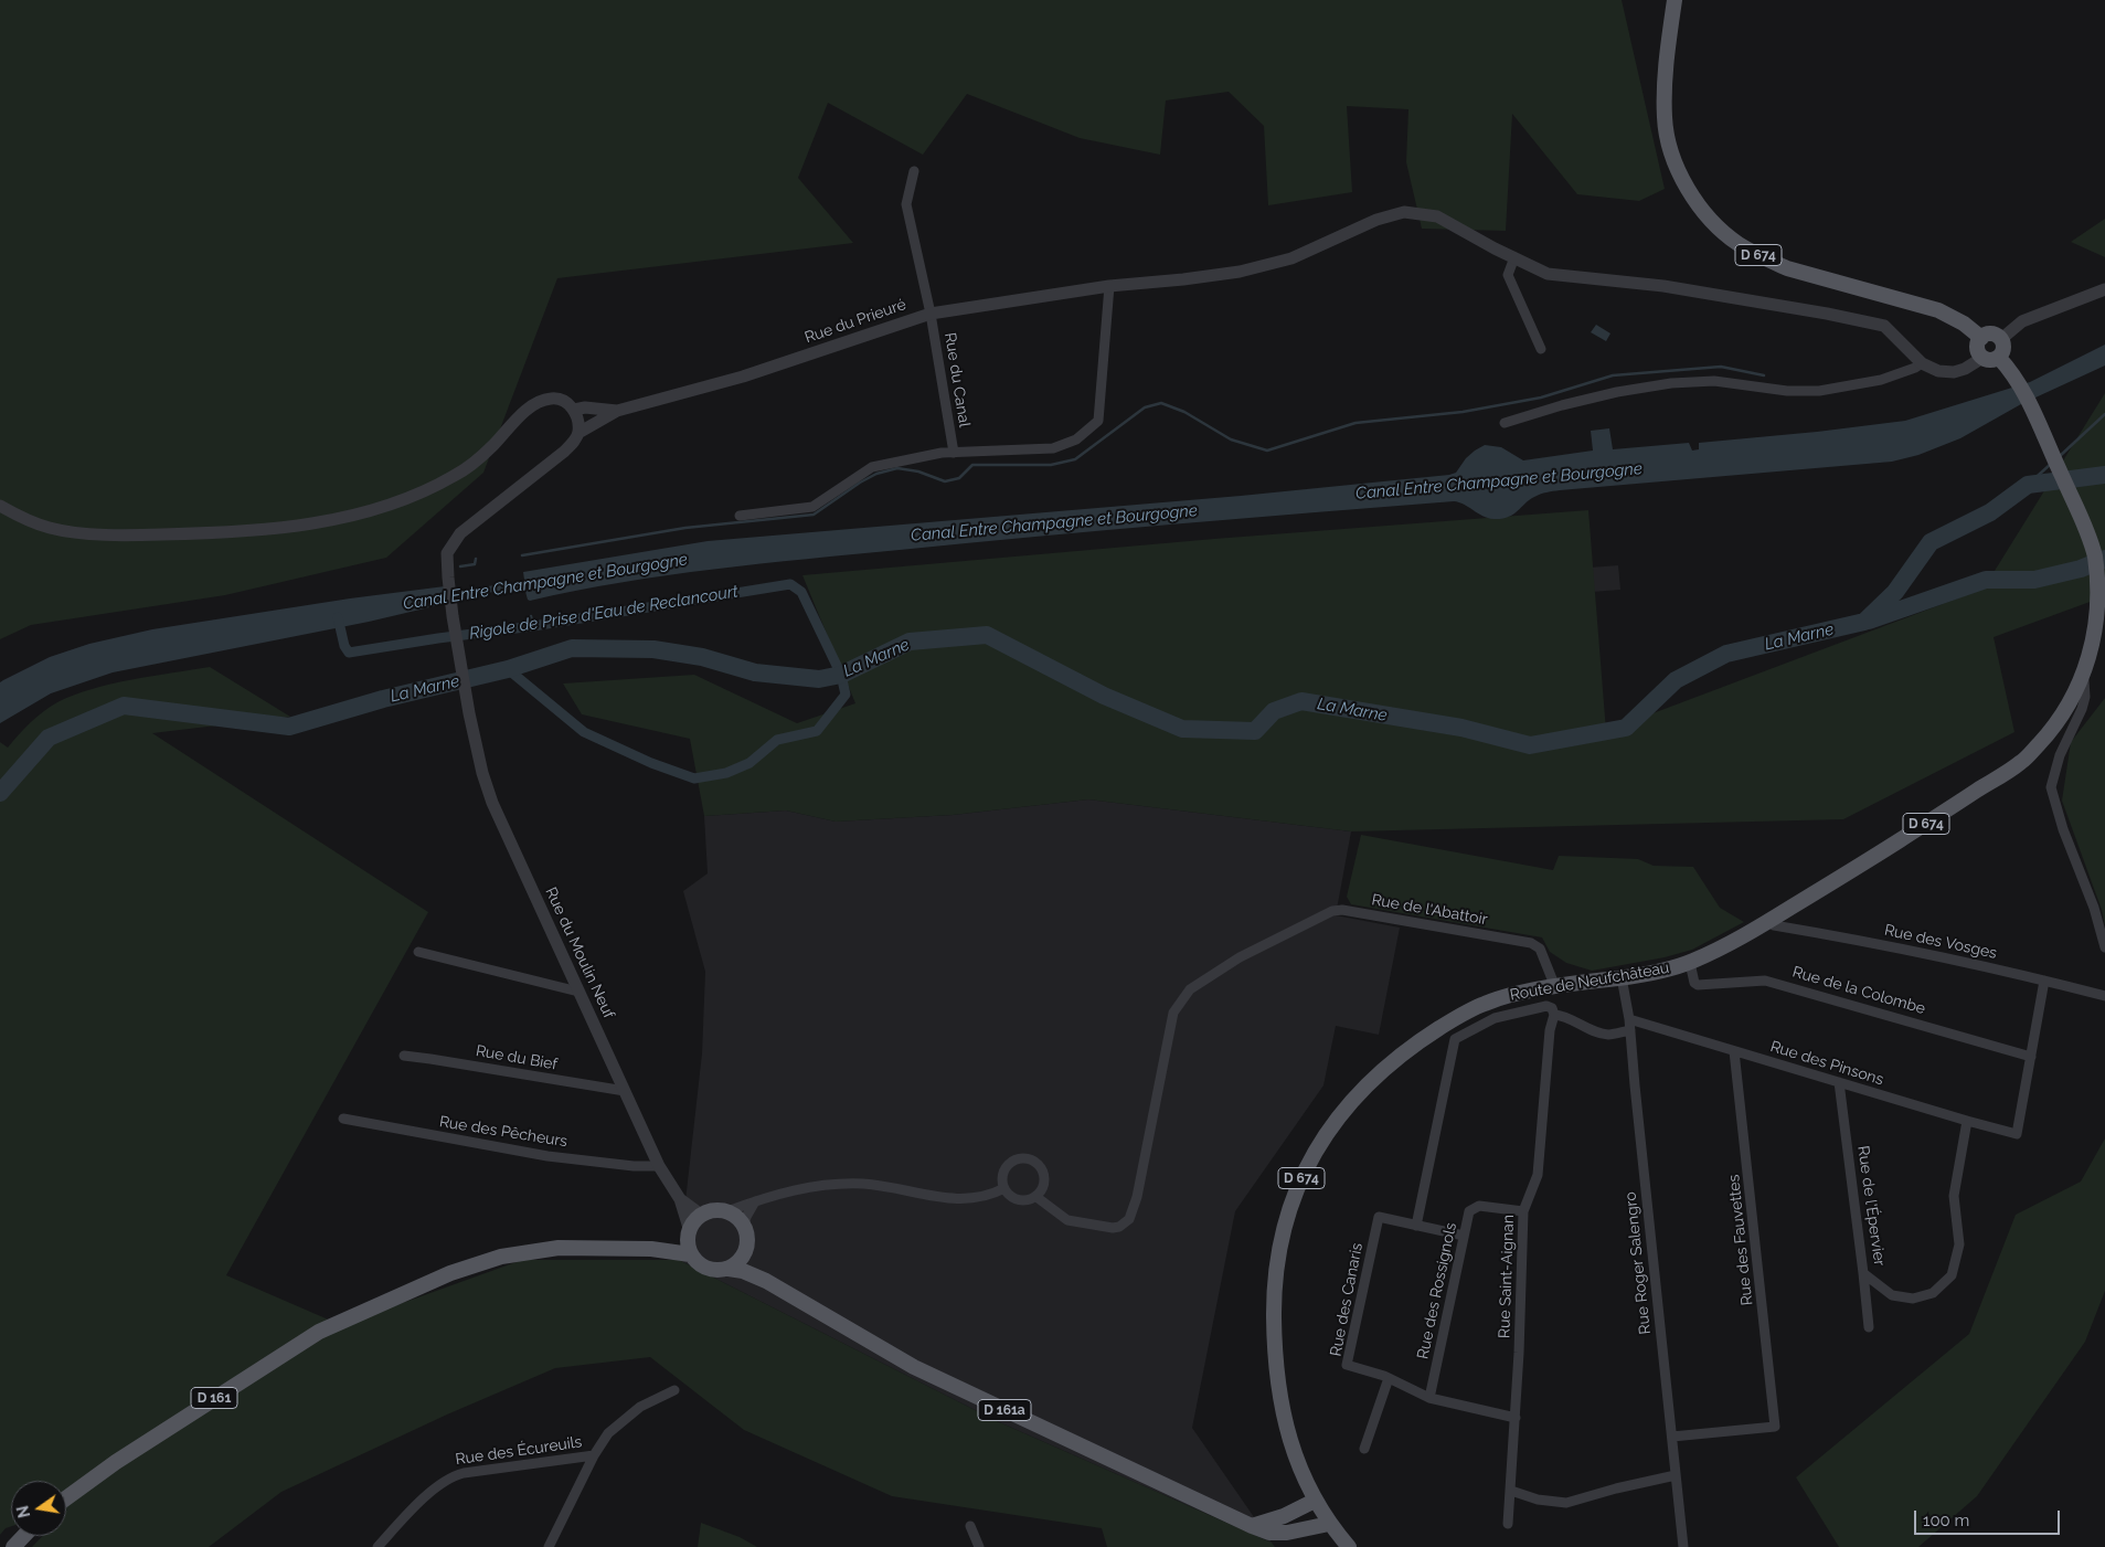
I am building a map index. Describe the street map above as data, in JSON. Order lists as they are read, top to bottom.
{
  "streets": {
    "main road": [
      "D 674",
      "Route de Neufchâteau",
      "D 161",
      "D 161a"
    ],
    "street": [
      "Rue du Prieuré",
      "Rue du Canal",
      "Rue de l'Abattoir",
      "Rue des Vosges",
      "Rue du Moulin Neuf",
      "Rue de la Colombe",
      "Rue du Bief",
      "Rue des Pinsons",
      "Rue des Pêcheurs",
      "Rue de l'Épervier",
      "Rue des Fauvettes",
      "Rue Roger Salengro",
      "Rue Saint-Aignan",
      "Rue des Rossignols",
      "Rue des Canaris",
      "Rue des Écureuils"
    ]
  },
  "crossings": [
    ["D 674", "Rue des Vosges"],
    ["D 674", "Route de Neufchâteau"],
    ["D 674", "D 161a"],
    ["Rue du Prieuré", "Rue du Canal"],
    ["Rue du Prieuré", "Rue du Moulin Neuf"],
    ["Rue de l'Abattoir", "Route de Neufchâteau"],
    ["Rue des Vosges", "Route de Neufchâteau"],
    ["Rue du Moulin Neuf", "Rue du Bief"],
    ["Rue du Moulin Neuf", "Rue des Pêcheurs"],
    ["Rue du Moulin Neuf", "D 161"],
    ["Rue du Moulin Neuf", "D 161a"],
    ["Route de Neufchâteau", "Rue de la Colombe"],
    ["Route de Neufchâteau", "Rue Roger Salengro"],
    ["Rue de la Colombe", "Rue des Pinsons"],
    ["Rue des Pinsons", "Rue de l'Épervier"],
    ["Rue des Pinsons", "Rue des Fauvettes"],
    ["Rue des Pinsons", "Rue Roger Salengro"],
    ["Rue des Fauvettes", "Rue Roger Salengro"],
    ["Rue Saint-Aignan", "Rue des Rossignols"],
    ["Rue Saint-Aignan", "Rue des Canaris"],
    ["Rue des Rossignols", "Rue des Canaris"],
    ["D 161", "D 161a"]
  ],
  "water": ["Canal Entre Champagne et Bourgogne", "Rigole de Prise d'Eau de Reclancourt", "La Marne"],
  "scale_bar": "100 m",
  "north": "left"
}
